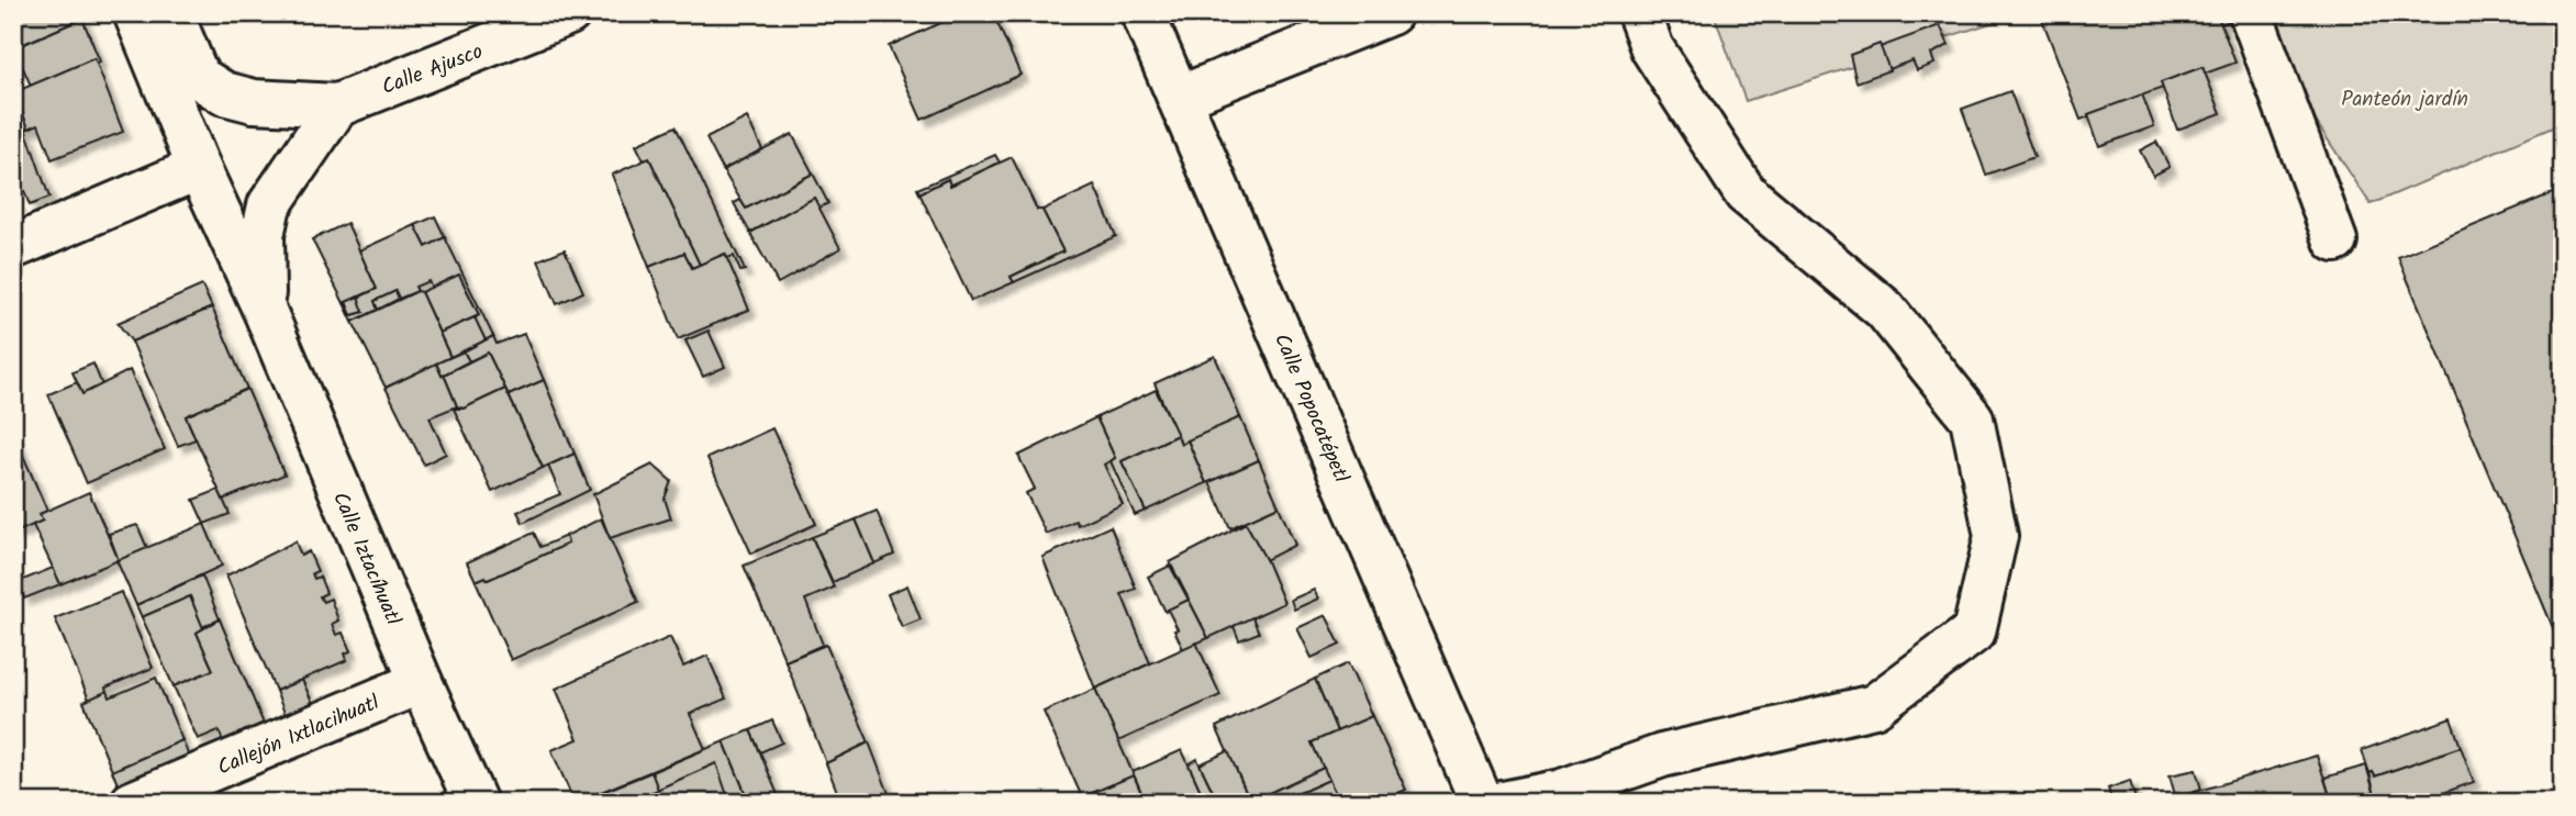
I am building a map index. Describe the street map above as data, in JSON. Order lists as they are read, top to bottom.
{
  "streets": {
    "street": [
      "Calle Ajusco",
      "Calle Popocatépetl",
      "Calle Iztacíhuatl",
      "Callejón Ixtlacihuatl"
    ]
  },
  "crossings": [
    ["Calle Ajusco", "Calle Iztacíhuatl"],
    ["Calle Iztacíhuatl", "Callejón Ixtlacihuatl"]
  ],
  "parks": ["Panteón jardín"]
}
